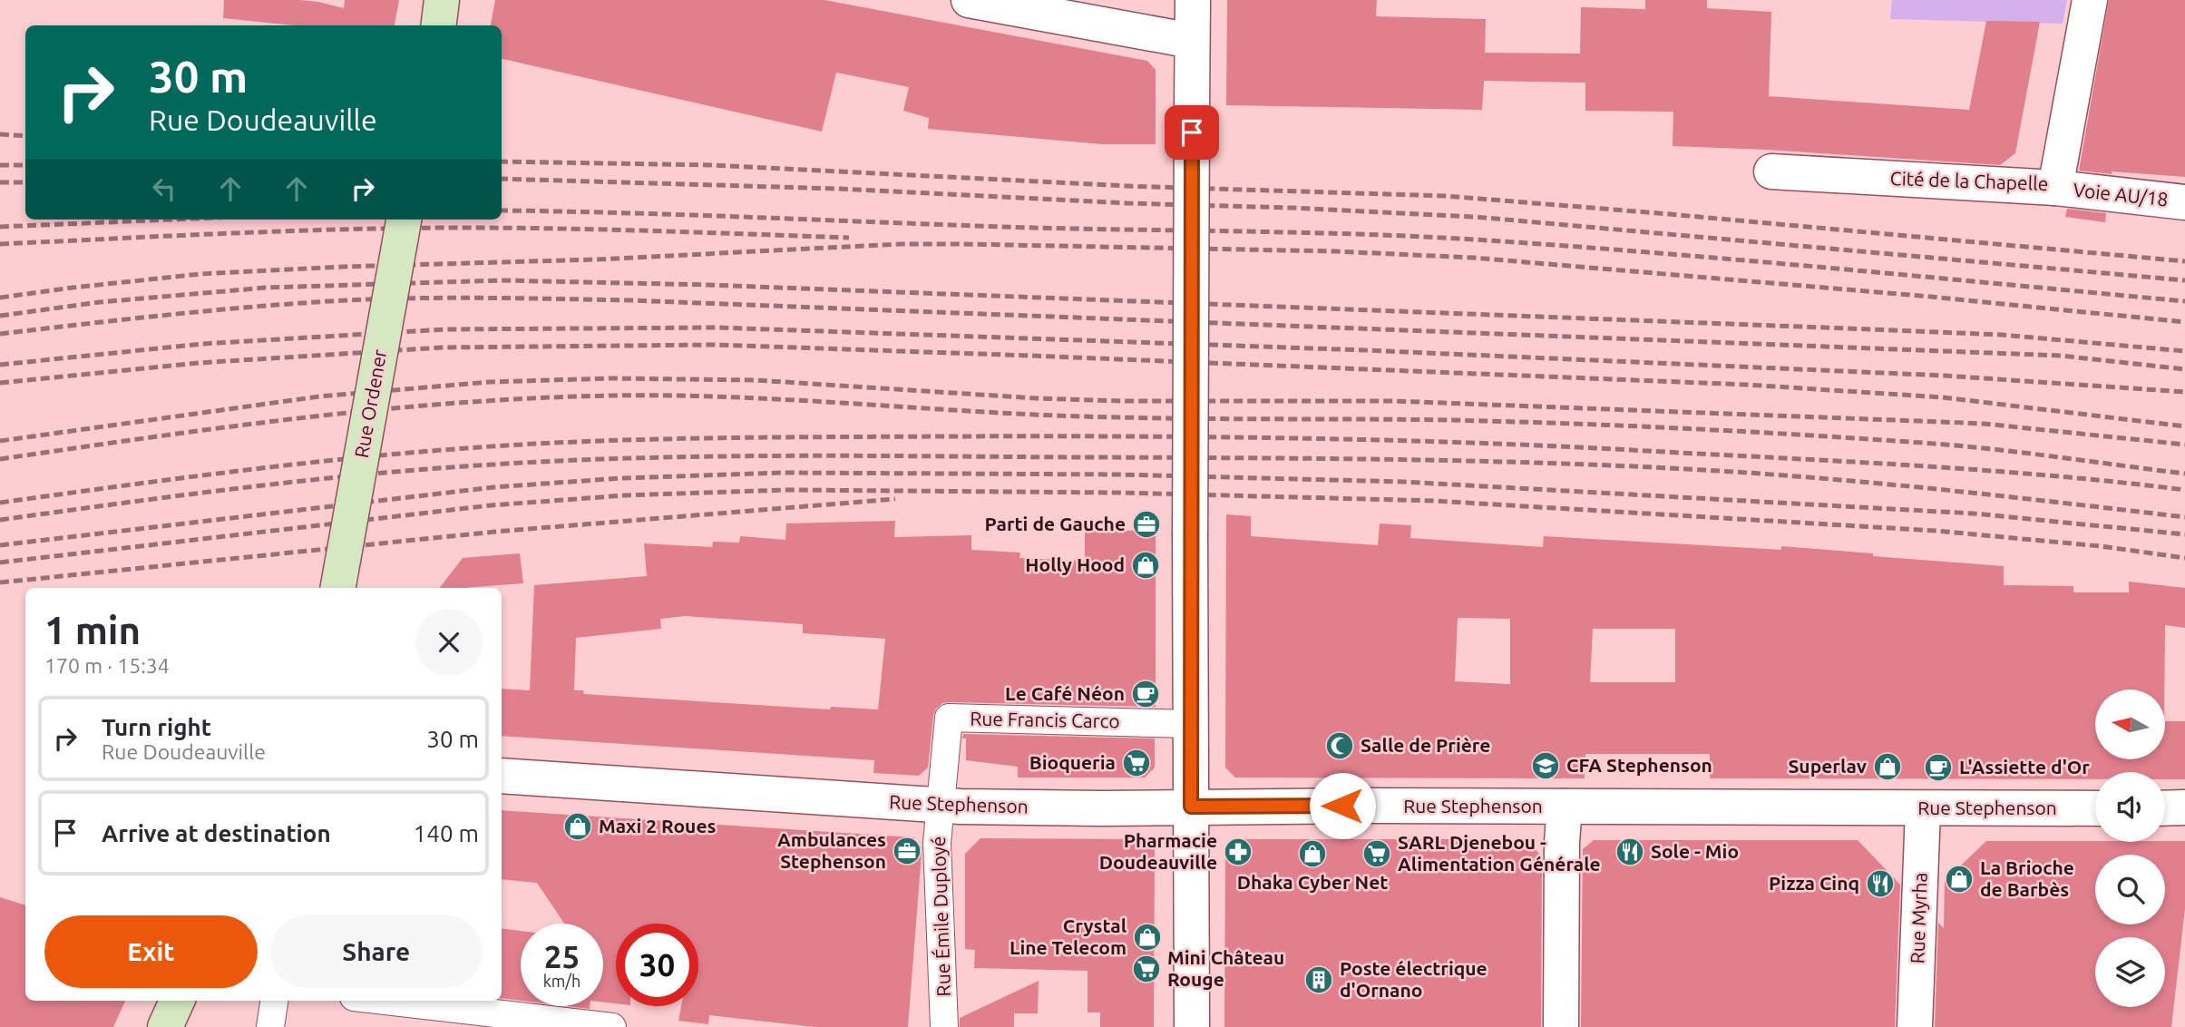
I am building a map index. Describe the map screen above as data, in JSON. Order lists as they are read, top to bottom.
{
  "streets": {
    "main road": ["Rue Ordener"],
    "street": [
      "Cité de la Chapelle",
      "Voie AU/18",
      "Rue Francis Carco",
      "Rue Stephenson",
      "Rue Émile Duployé",
      "Rue Myrha"
    ]
  },
  "crossings": [
    ["Cité de la Chapelle", "Voie AU/18"],
    ["Rue Francis Carco", "Rue Stephenson"],
    ["Rue Francis Carco", "Rue Émile Duployé"],
    ["Rue Stephenson", "Rue Émile Duployé"],
    ["Rue Stephenson", "Rue Myrha"]
  ],
  "places": {
    "office": ["Parti de Gauche", "Ambulances Stephenson"],
    "shop": [
      "Holly Hood",
      "Superlav",
      "Maxi 2 Roues",
      "Dhaka Cyber Net",
      "La Brioche de Barbès",
      "Crystal Line Telecom"
    ],
    "cafe": ["Le Café Néon", "L'Assiette d'Or"],
    "mosque": ["Salle de Prière"],
    "supermarket": ["Bioqueria", "SARL Djenebou - Alimentation Générale", "Mini Château Rouge"],
    "school or university": ["CFA Stephenson"],
    "pharmacy": ["Pharmacie Doudeauville"],
    "restaurant": ["Sole - Mio", "Pizza Cinq"],
    "building": ["Poste électrique d'Ornano"]
  },
  "north": "left",
  "page": {
    "turn": ["30 m", "Rue Doudeauville"],
    "heading": ["1 min", "170 m · 15:34"],
    "list": [
      {
        "name": "Turn right",
        "note": "Rue Doudeauville",
        "value": "30 m"
      },
      {
        "name": "Arrive at destination",
        "value": "140 m"
      }
    ],
    "buttons": ["Exit", "Share"],
    "speed": "25 km/h",
    "limit": "30"
  }
}
